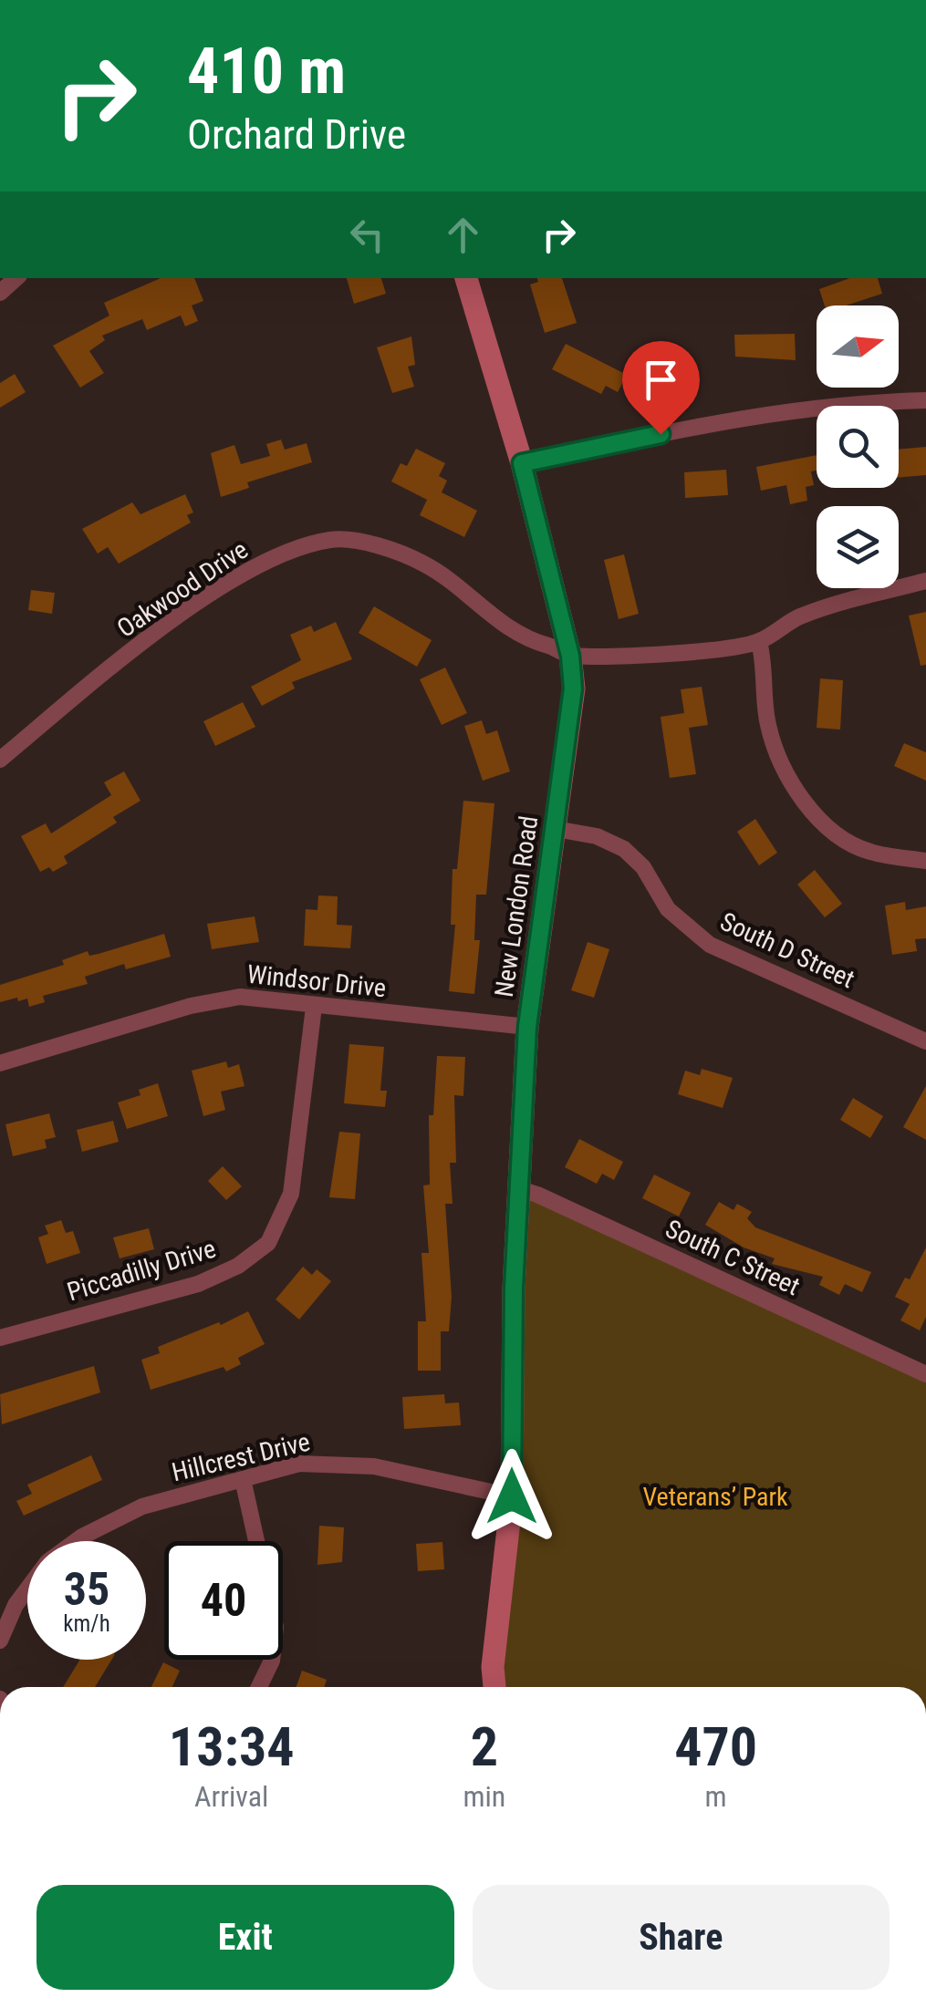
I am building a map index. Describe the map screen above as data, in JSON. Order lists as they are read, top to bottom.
{
  "streets": {
    "street": [
      "Oakwood Drive",
      "New London Road",
      "South D Street",
      "Windsor Drive",
      "South C Street",
      "Piccadilly Drive",
      "Hillcrest Drive"
    ]
  },
  "crossings": [
    ["Oakwood Drive", "New London Road"],
    ["New London Road", "South D Street"],
    ["New London Road", "Windsor Drive"],
    ["New London Road", "South C Street"],
    ["New London Road", "Hillcrest Drive"],
    ["Windsor Drive", "Piccadilly Drive"]
  ],
  "parks": ["Veterans’ Park"],
  "north": "right",
  "page": {
    "turn": ["410 m", "Orchard Drive"],
    "speed": "35 km/h",
    "limit": "40",
    "eta": [
      "13:34",
      "Arrival",
      "2",
      "min",
      "470",
      "m"
    ],
    "buttons": ["Exit", "Share"]
  }
}
